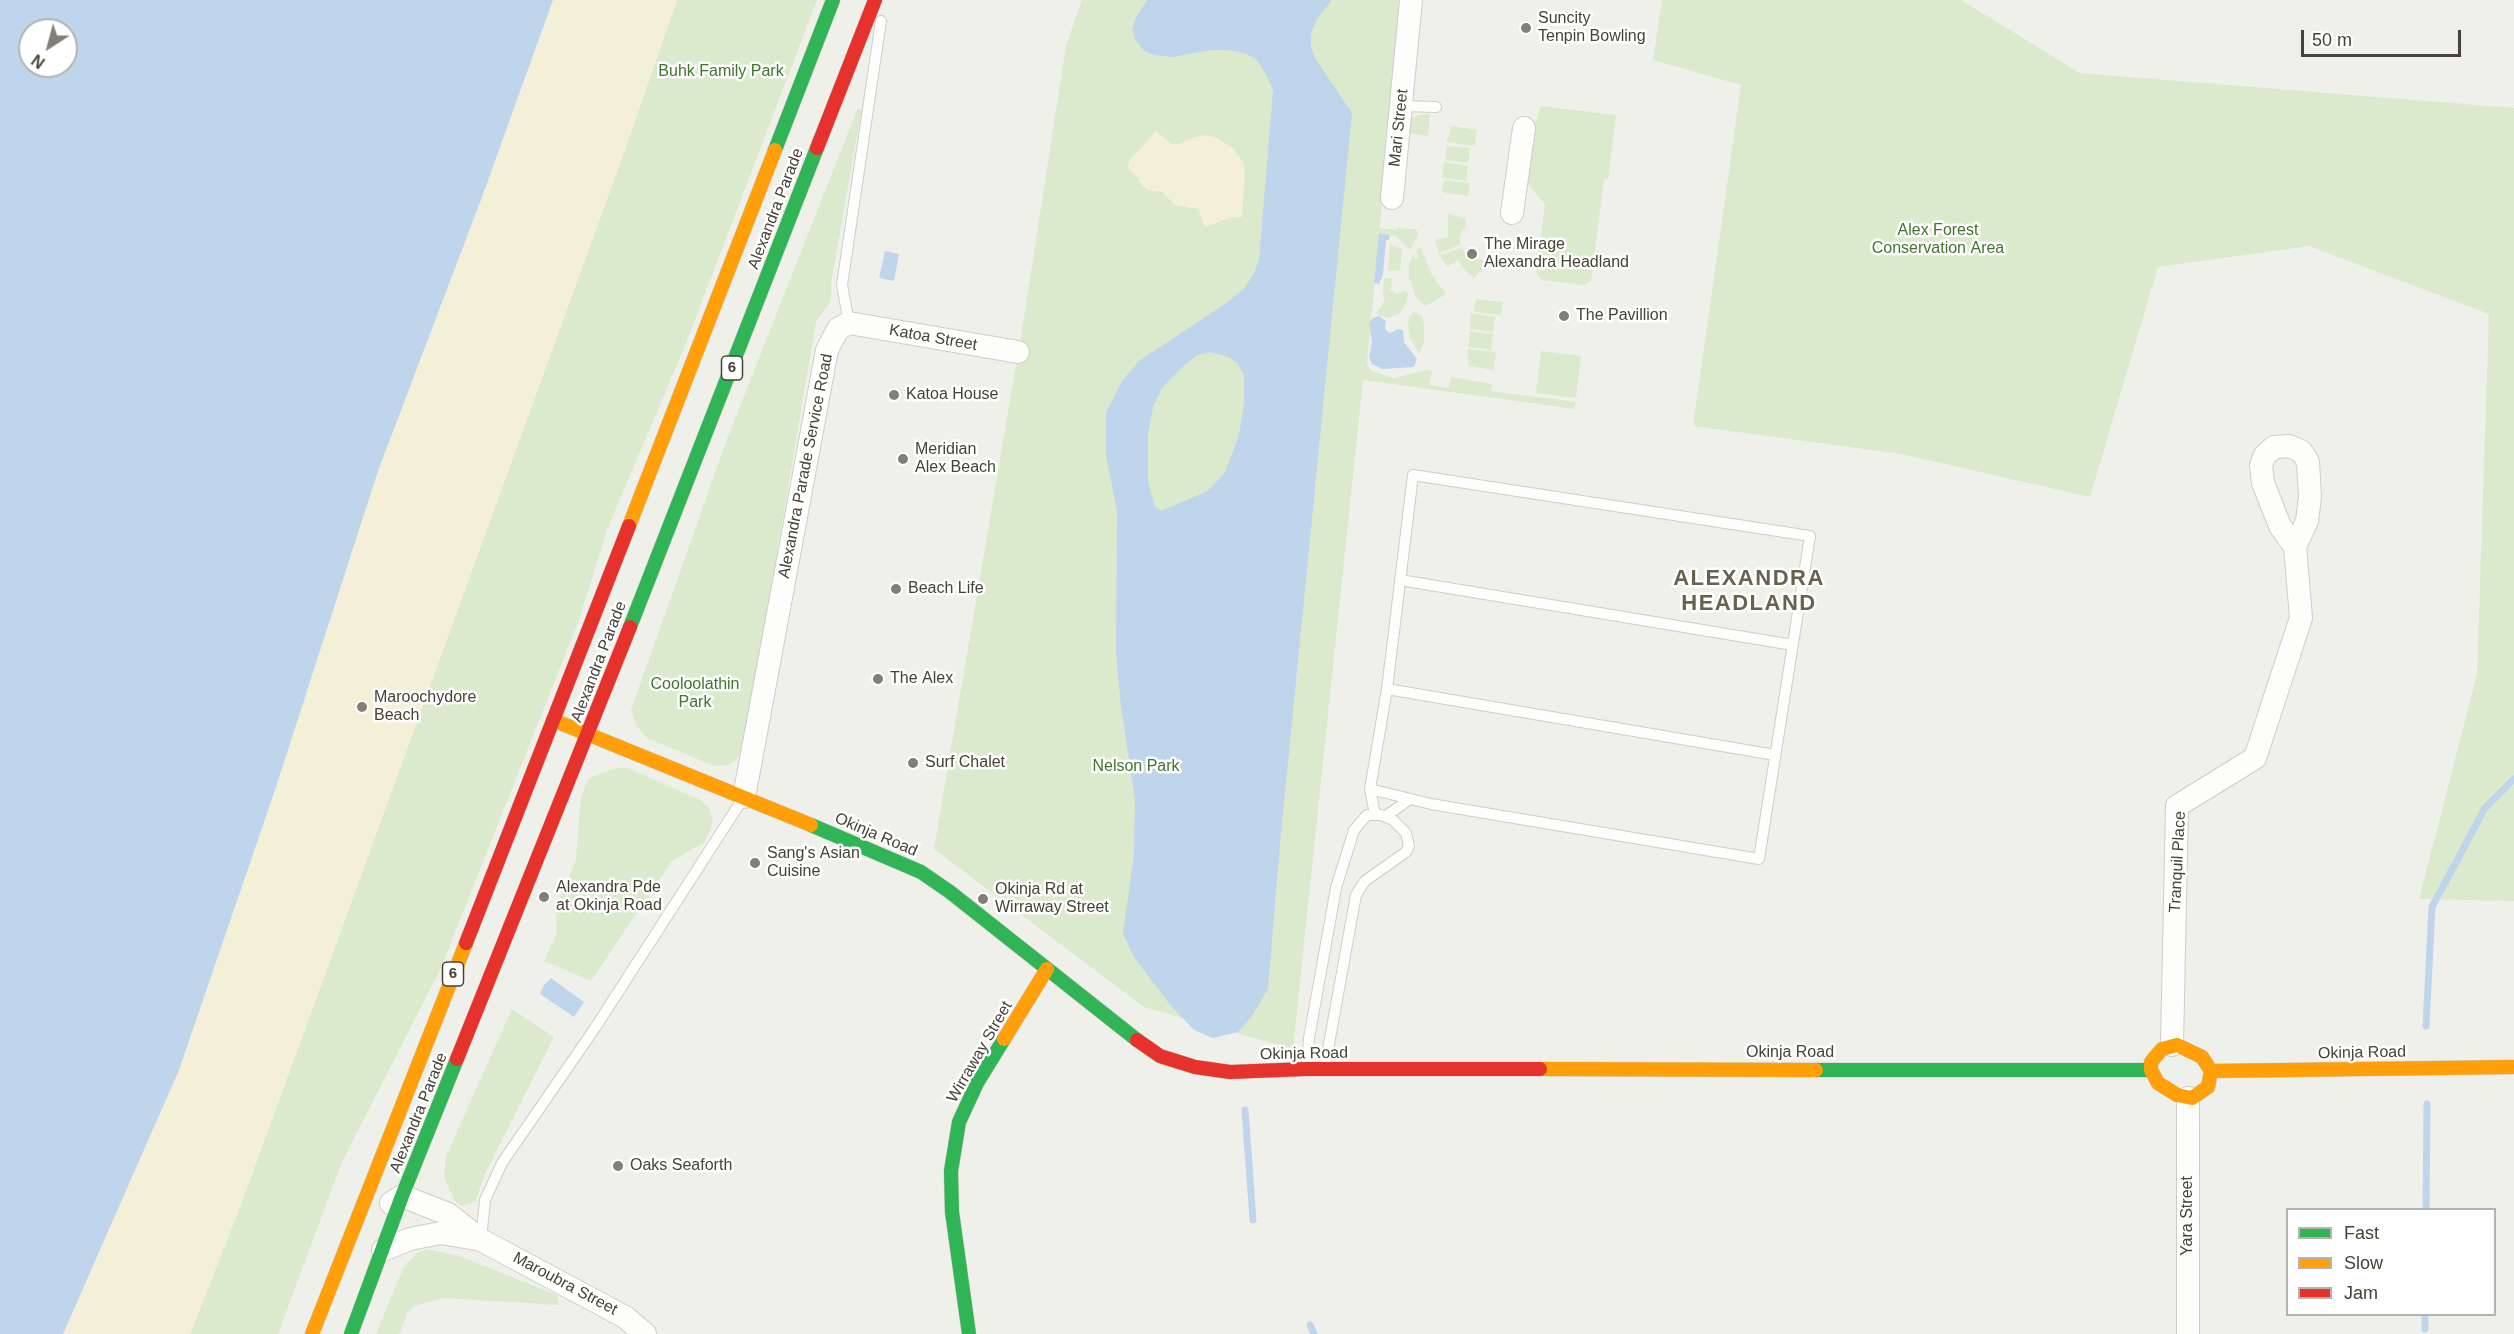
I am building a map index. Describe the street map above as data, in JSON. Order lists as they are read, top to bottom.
{
  "streets": {
    "main road": [
      "Alexandra Parade",
      "6",
      "Okinja Road",
      "Wirraway Street"
    ],
    "street": [
      "Mari Street",
      "Katoa Street",
      "Alexandra Parade Service Road",
      "Tranquil Place",
      "Yara Street",
      "Maroubra Street"
    ]
  },
  "crossings": [
    ["Alexandra Parade", "Okinja Road"],
    ["Alexandra Parade", "Maroubra Street"],
    ["Katoa Street", "Alexandra Parade Service Road"],
    ["Alexandra Parade Service Road", "Okinja Road"],
    ["Okinja Road", "Tranquil Place"],
    ["Okinja Road", "Wirraway Street"],
    ["Okinja Road", "Yara Street"],
    ["Tranquil Place", "Yara Street"]
  ],
  "districts": ["ALEXANDRA HEADLAND"],
  "parks": [
    "Buhk Family Park",
    "Alex Forest Conservation Area",
    "Cooloolathin Park",
    "Nelson Park"
  ],
  "places": [
    "Suncity Tenpin Bowling",
    "The Mirage Alexandra Headland",
    "The Pavillion",
    "Katoa House",
    "Meridian Alex Beach",
    "Beach Life",
    "The Alex",
    "Maroochydore Beach",
    "Surf Chalet",
    "Sang's Asian Cuisine",
    "Alexandra Pde at Okinja Road",
    "Okinja Rd at Wirraway Street",
    "Oaks Seaforth"
  ],
  "legend": ["Fast", "Slow", "Jam"],
  "scale_bar": "50 m",
  "north": "bottom left"
}
